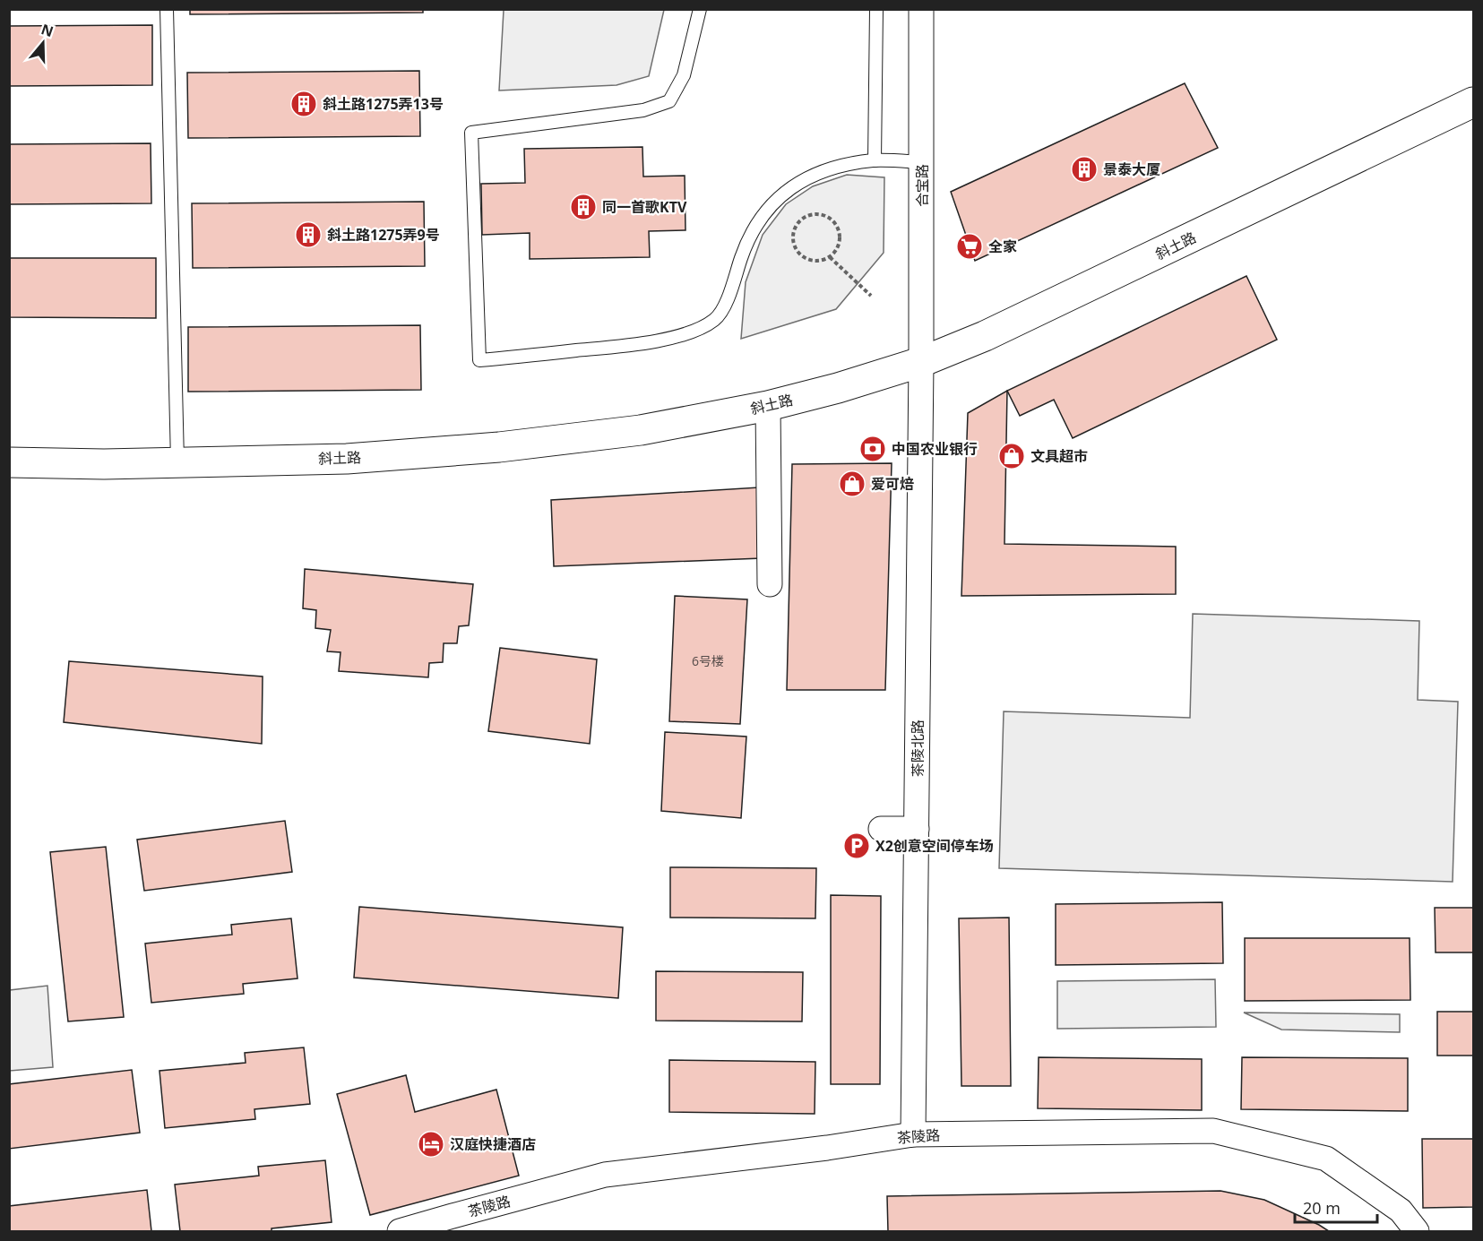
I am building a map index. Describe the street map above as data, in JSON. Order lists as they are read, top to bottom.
{
  "streets": {
    "main road": ["斜土路"],
    "street": ["合宝路", "茶陵北路", "茶陵路"]
  },
  "crossings": [
    ["合宝路", "斜土路"],
    ["合宝路", "茶陵北路"],
    ["斜土路", "茶陵北路"],
    ["茶陵北路", "茶陵路"]
  ],
  "places": {
    "building": [
      "斜土路1275弄13号",
      "景泰大厦",
      "同一首歌KTV",
      "斜土路1275弄9号"
    ],
    "supermarket": ["全家"],
    "bank": ["中国农业银行"],
    "shop": ["文具超市", "爱可焙"],
    "parking": ["X2创意空间停车场"],
    "hotel": ["汉庭快捷酒店"]
  },
  "house_numbers": ["6号楼"],
  "scale_bar": "20 m",
  "north": "top"
}
